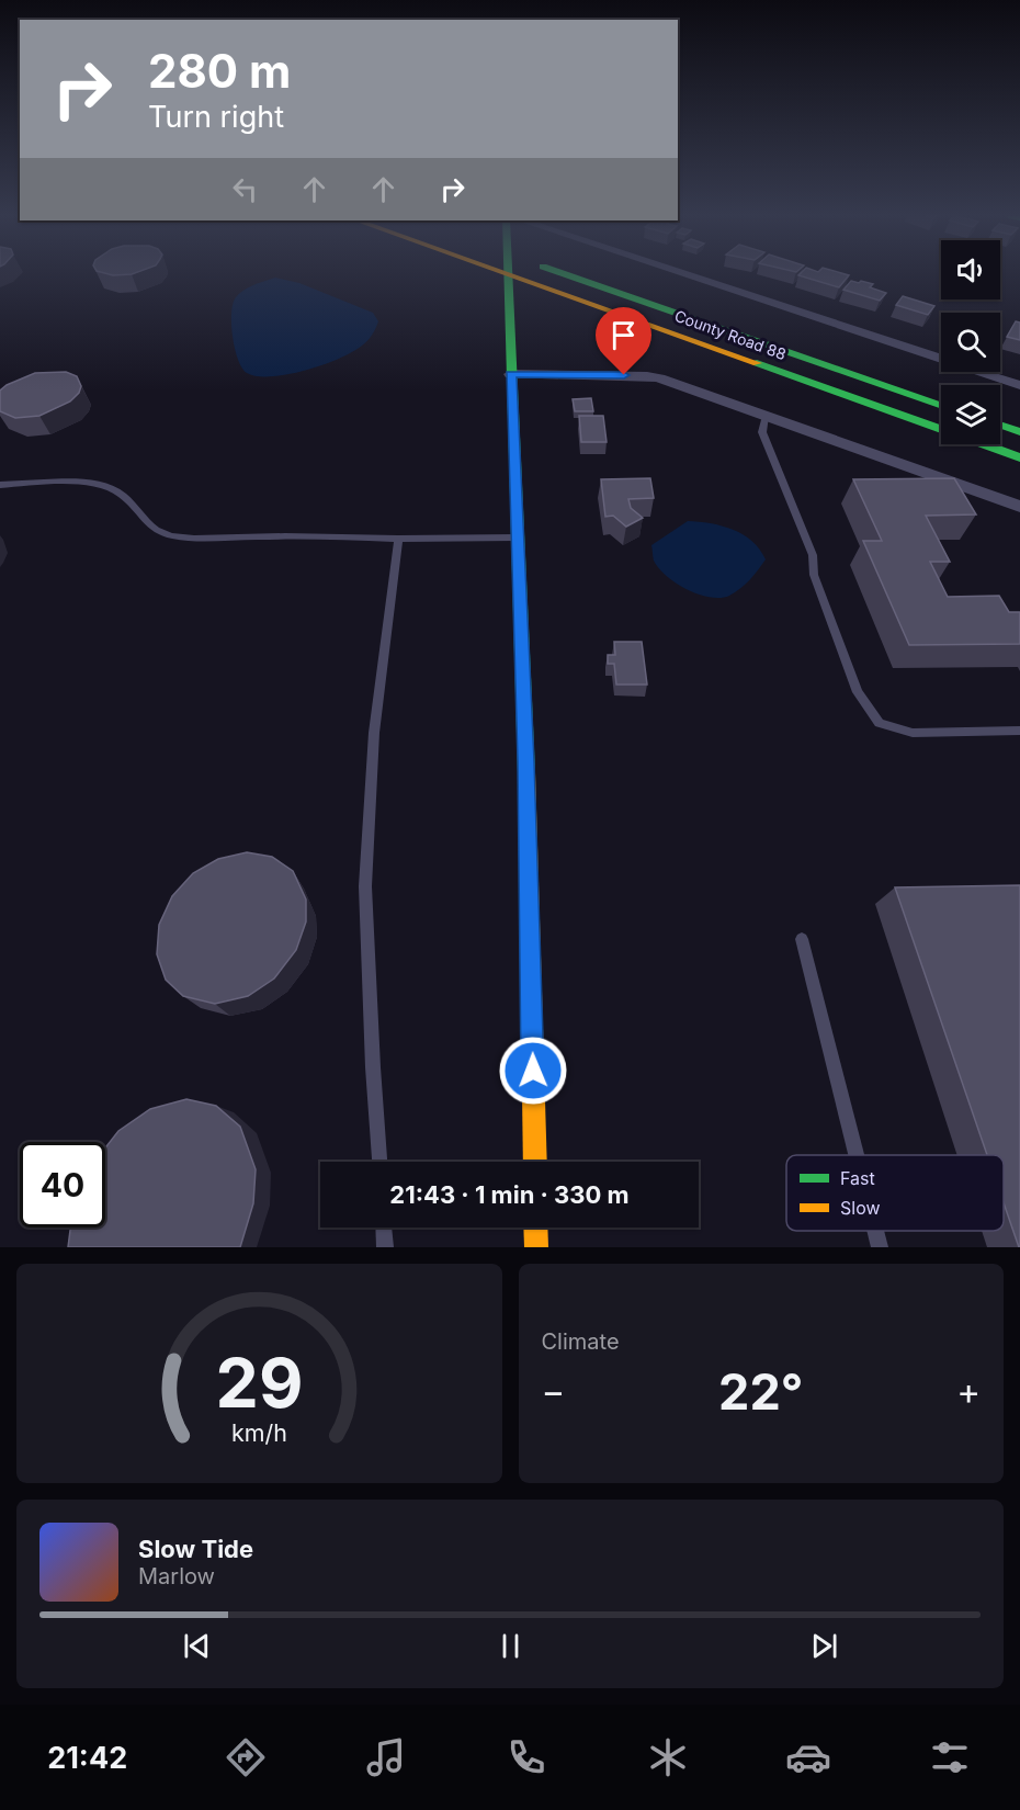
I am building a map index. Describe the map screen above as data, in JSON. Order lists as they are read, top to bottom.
{
  "streets": {
    "main road": ["County Road 88"]
  },
  "legend": ["Fast", "Slow"],
  "page": {
    "turn": ["280 m", "Turn right"],
    "limit": "40",
    "trip": "21:43 · 1 min · 330 m",
    "tile": "Climate",
    "heat": ["−", "22°", "+"],
    "song": ["Slow Tide", "Marlow"],
    "tabs": "21:42",
    "gauge": ["29", "km/h"]
  }
}
